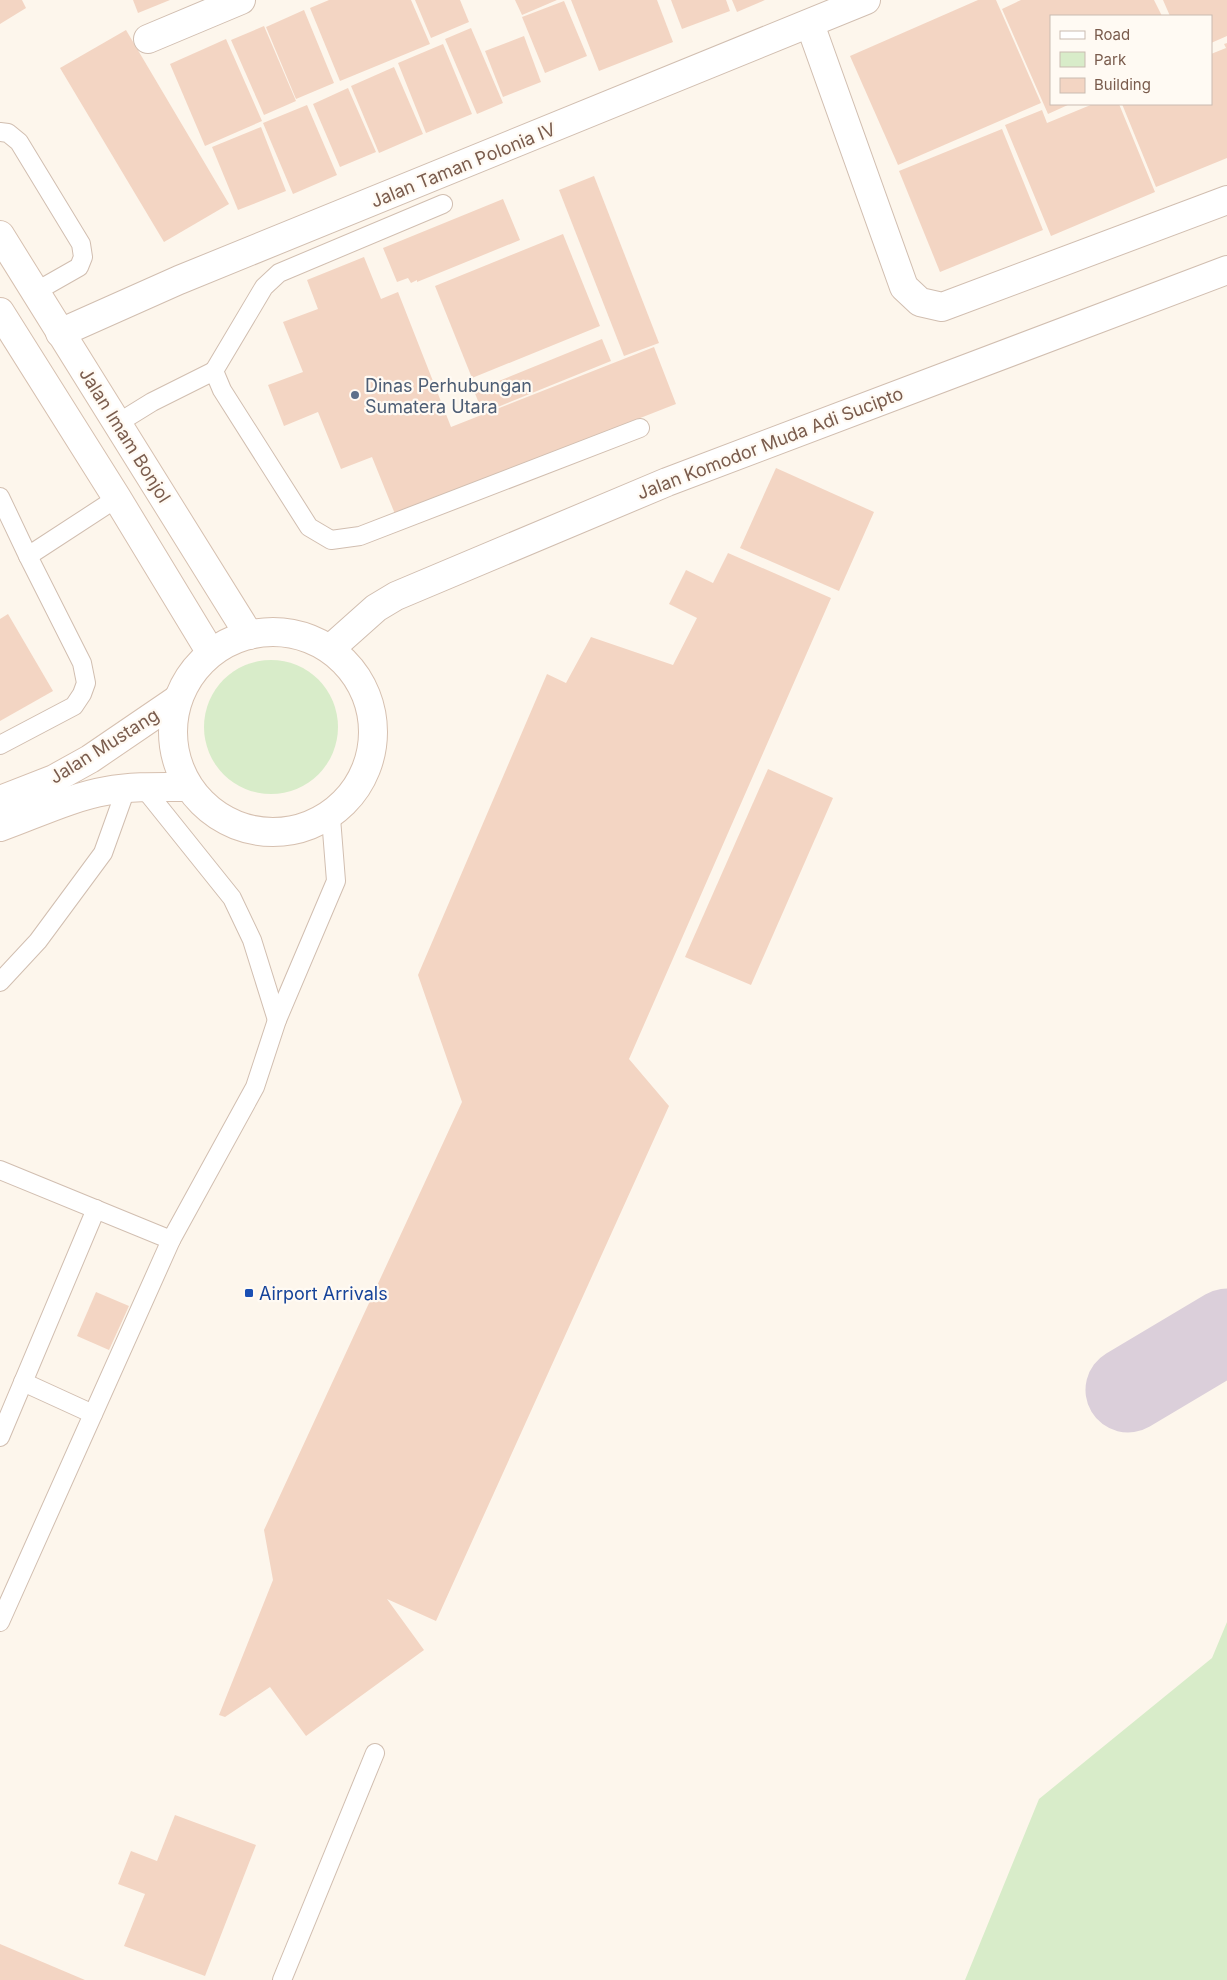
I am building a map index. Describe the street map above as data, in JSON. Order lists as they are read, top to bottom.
{
  "streets": {
    "street": [
      "Jalan Taman Polonia IV",
      "Jalan Imam Bonjol",
      "Jalan Komodor Muda Adi Sucipto",
      "Jalan Mustang"
    ]
  },
  "crossings": [
    ["Jalan Taman Polonia IV", "Jalan Imam Bonjol"]
  ],
  "places": {
    "other": ["Dinas Perhubungan Sumatera Utara"],
    "transit": ["Airport Arrivals"]
  },
  "legend": ["Road", "Park", "Building"]
}
